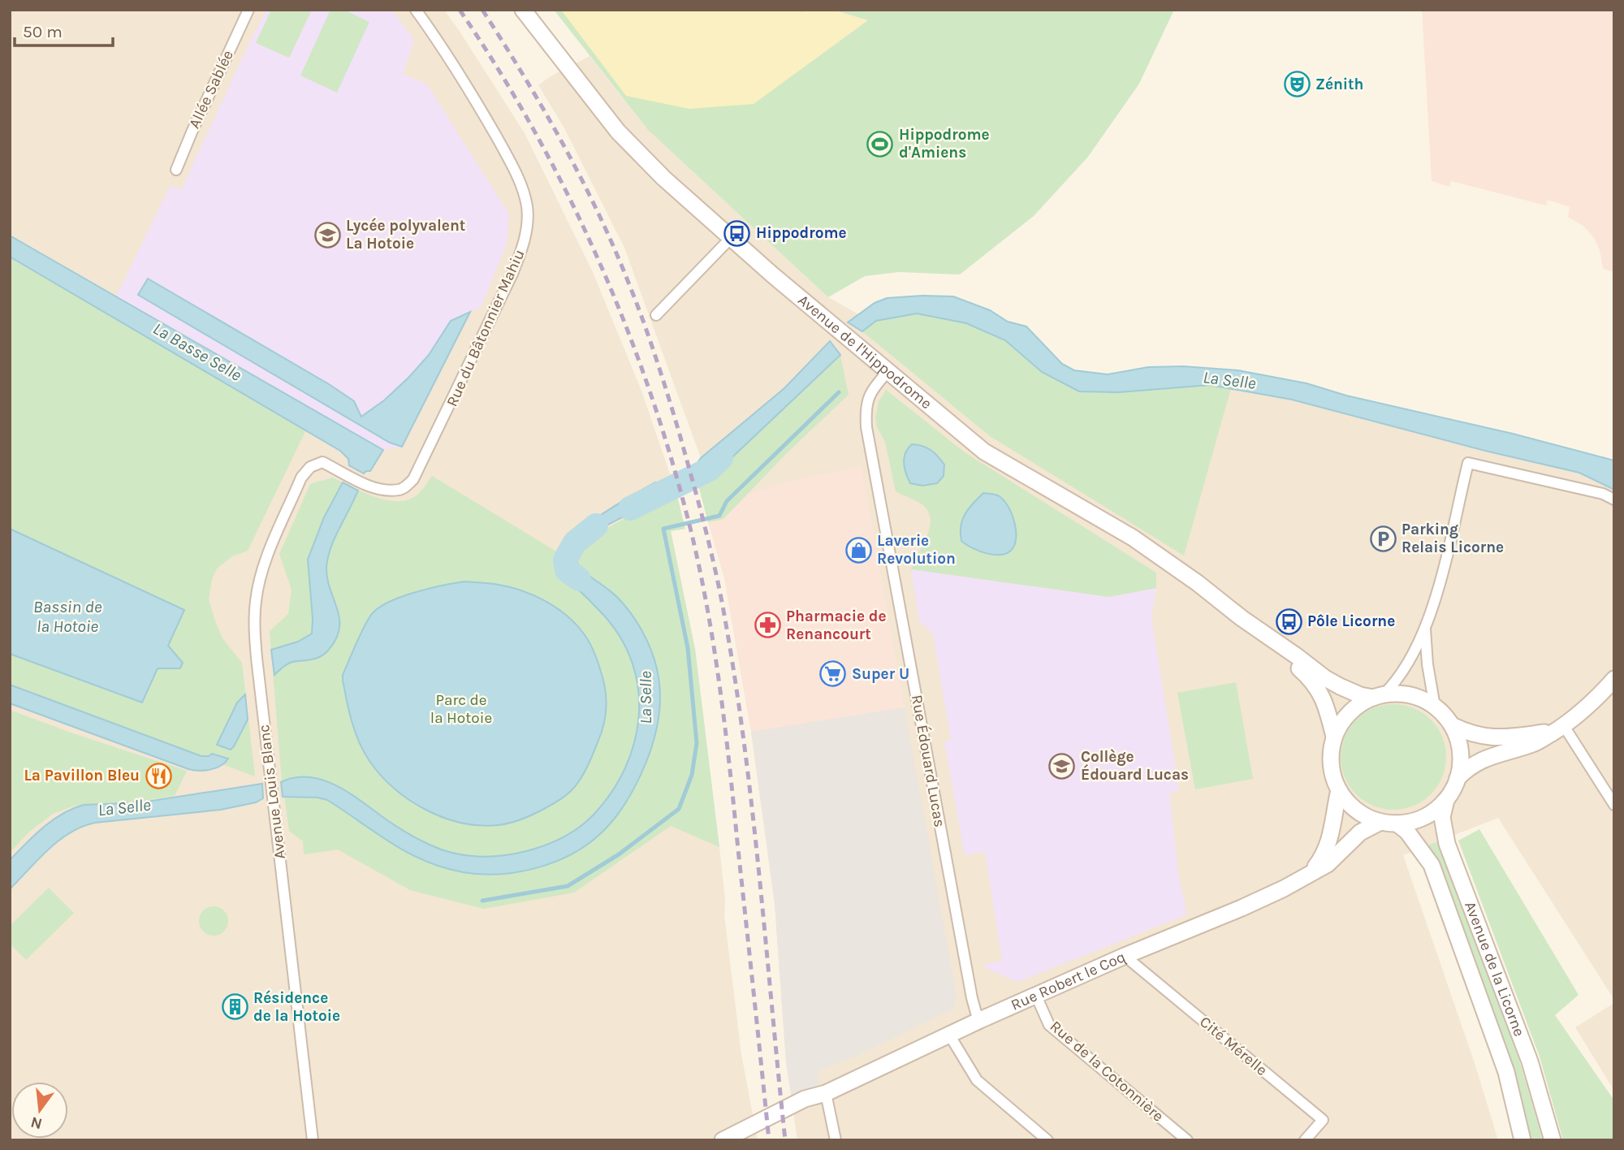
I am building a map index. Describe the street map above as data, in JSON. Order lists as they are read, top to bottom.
{
  "streets": {
    "main road": ["Avenue de l'Hippodrome", "Avenue de la Licorne", "Rue Robert le Coq"],
    "street": [
      "Allée Sablée",
      "Rue du Bâtonnier Mahiu",
      "Rue Édouard Lucas",
      "Avenue Louis Blanc",
      "Cité Mérelle",
      "Rue de la Cotonnière"
    ]
  },
  "crossings": [
    ["Rue du Bâtonnier Mahiu", "Avenue Louis Blanc"],
    ["Avenue de l'Hippodrome", "Rue Édouard Lucas"],
    ["Avenue de l'Hippodrome", "Avenue de la Licorne"],
    ["Avenue de l'Hippodrome", "Rue Robert le Coq"],
    ["Rue Édouard Lucas", "Rue Robert le Coq"],
    ["Avenue de la Licorne", "Rue Robert le Coq"],
    ["Rue Robert le Coq", "Cité Mérelle"],
    ["Rue Robert le Coq", "Rue de la Cotonnière"]
  ],
  "water": ["La Basse Selle", "La Selle", "Bassin de la Hotoie"],
  "parks": ["Parc de la Hotoie"],
  "places": {
    "theatre": ["Zénith"],
    "sports": ["Hippodrome d'Amiens"],
    "bus stop": ["Hippodrome", "Pôle Licorne"],
    "school or university": ["Lycée polyvalent La Hotoie", "Collège Édouard Lucas"],
    "parking": ["Parking Relais Licorne"],
    "shop": ["Laverie Revolution"],
    "pharmacy": ["Pharmacie de Renancourt"],
    "supermarket": ["Super U"],
    "restaurant": ["La Pavillon Bleu"],
    "building": ["Résidence de la Hotoie"]
  },
  "scale_bar": "50 m",
  "north": "bottom"
}
